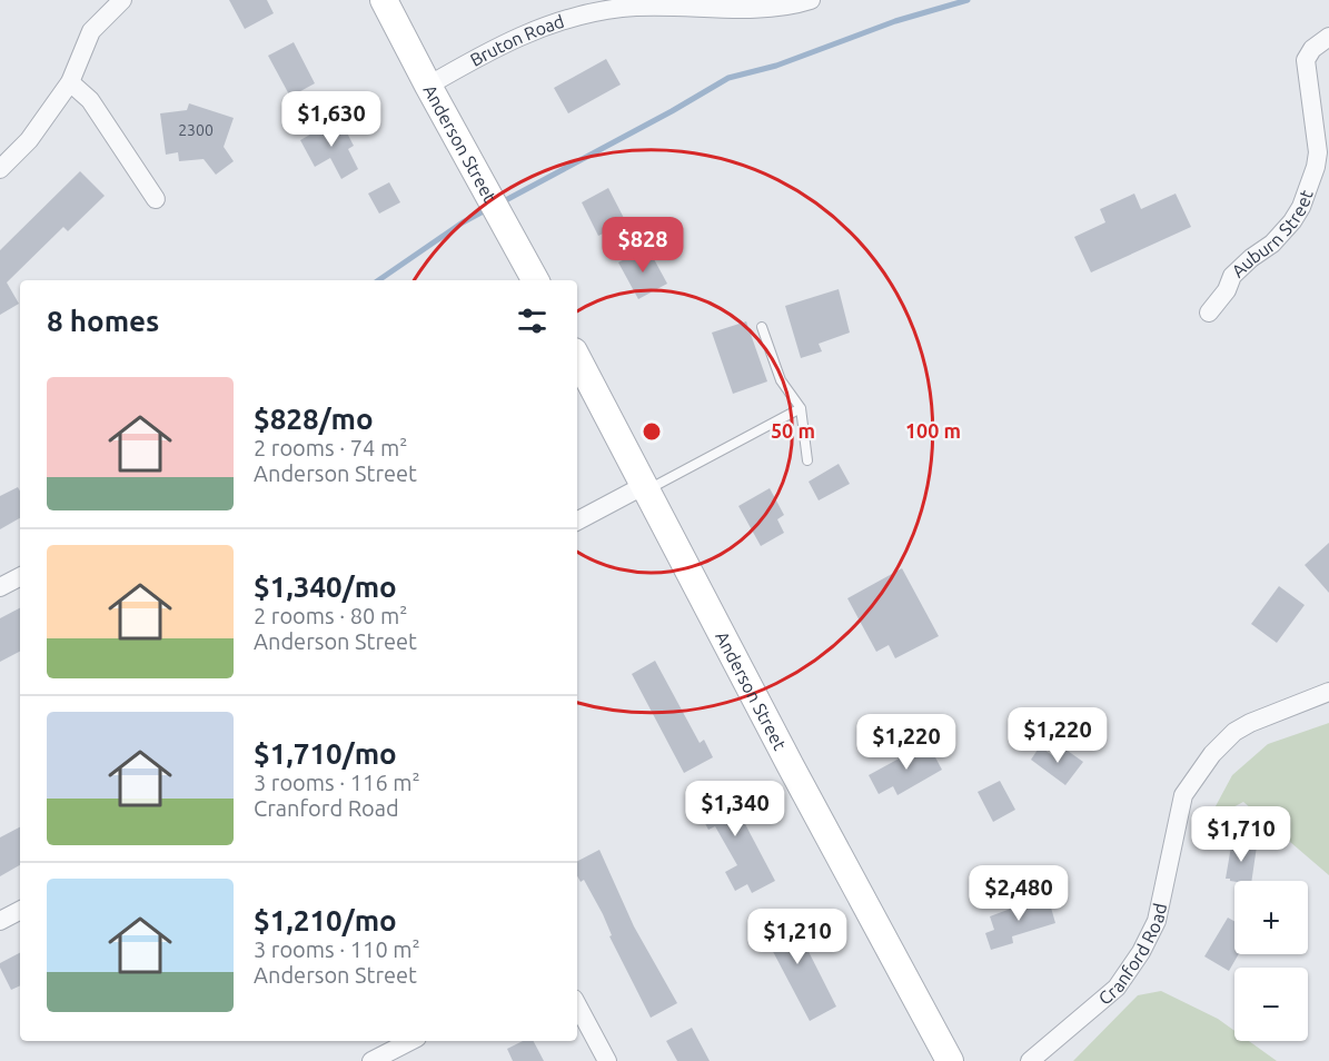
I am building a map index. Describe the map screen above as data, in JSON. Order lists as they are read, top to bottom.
{
  "streets": {
    "street": [
      "Bruton Road",
      "Anderson Street",
      "Auburn Street",
      "Cranford Road"
    ]
  },
  "crossings": [
    ["Bruton Road", "Anderson Street"]
  ],
  "house_numbers": ["2300"],
  "page": {
    "price": [
      "$1,630",
      "$828",
      "$1,220",
      "$1,220",
      "$1,340",
      "$1,710",
      "$2,480",
      "$1,210"
    ],
    "heading": "8 homes",
    "list": [
      {
        "name": "$828/mo",
        "note": "2 rooms · 74 m² · Anderson Street"
      },
      {
        "name": "$1,340/mo",
        "note": "2 rooms · 80 m² · Anderson Street"
      },
      {
        "name": "$1,710/mo",
        "note": "3 rooms · 116 m² · Cranford Road"
      },
      {
        "name": "$1,210/mo",
        "note": "3 rooms · 110 m² · Anderson Street"
      }
    ],
    "map_buttons": ["+", "−"]
  },
  "rings": ["50 m", "100 m"]
}
